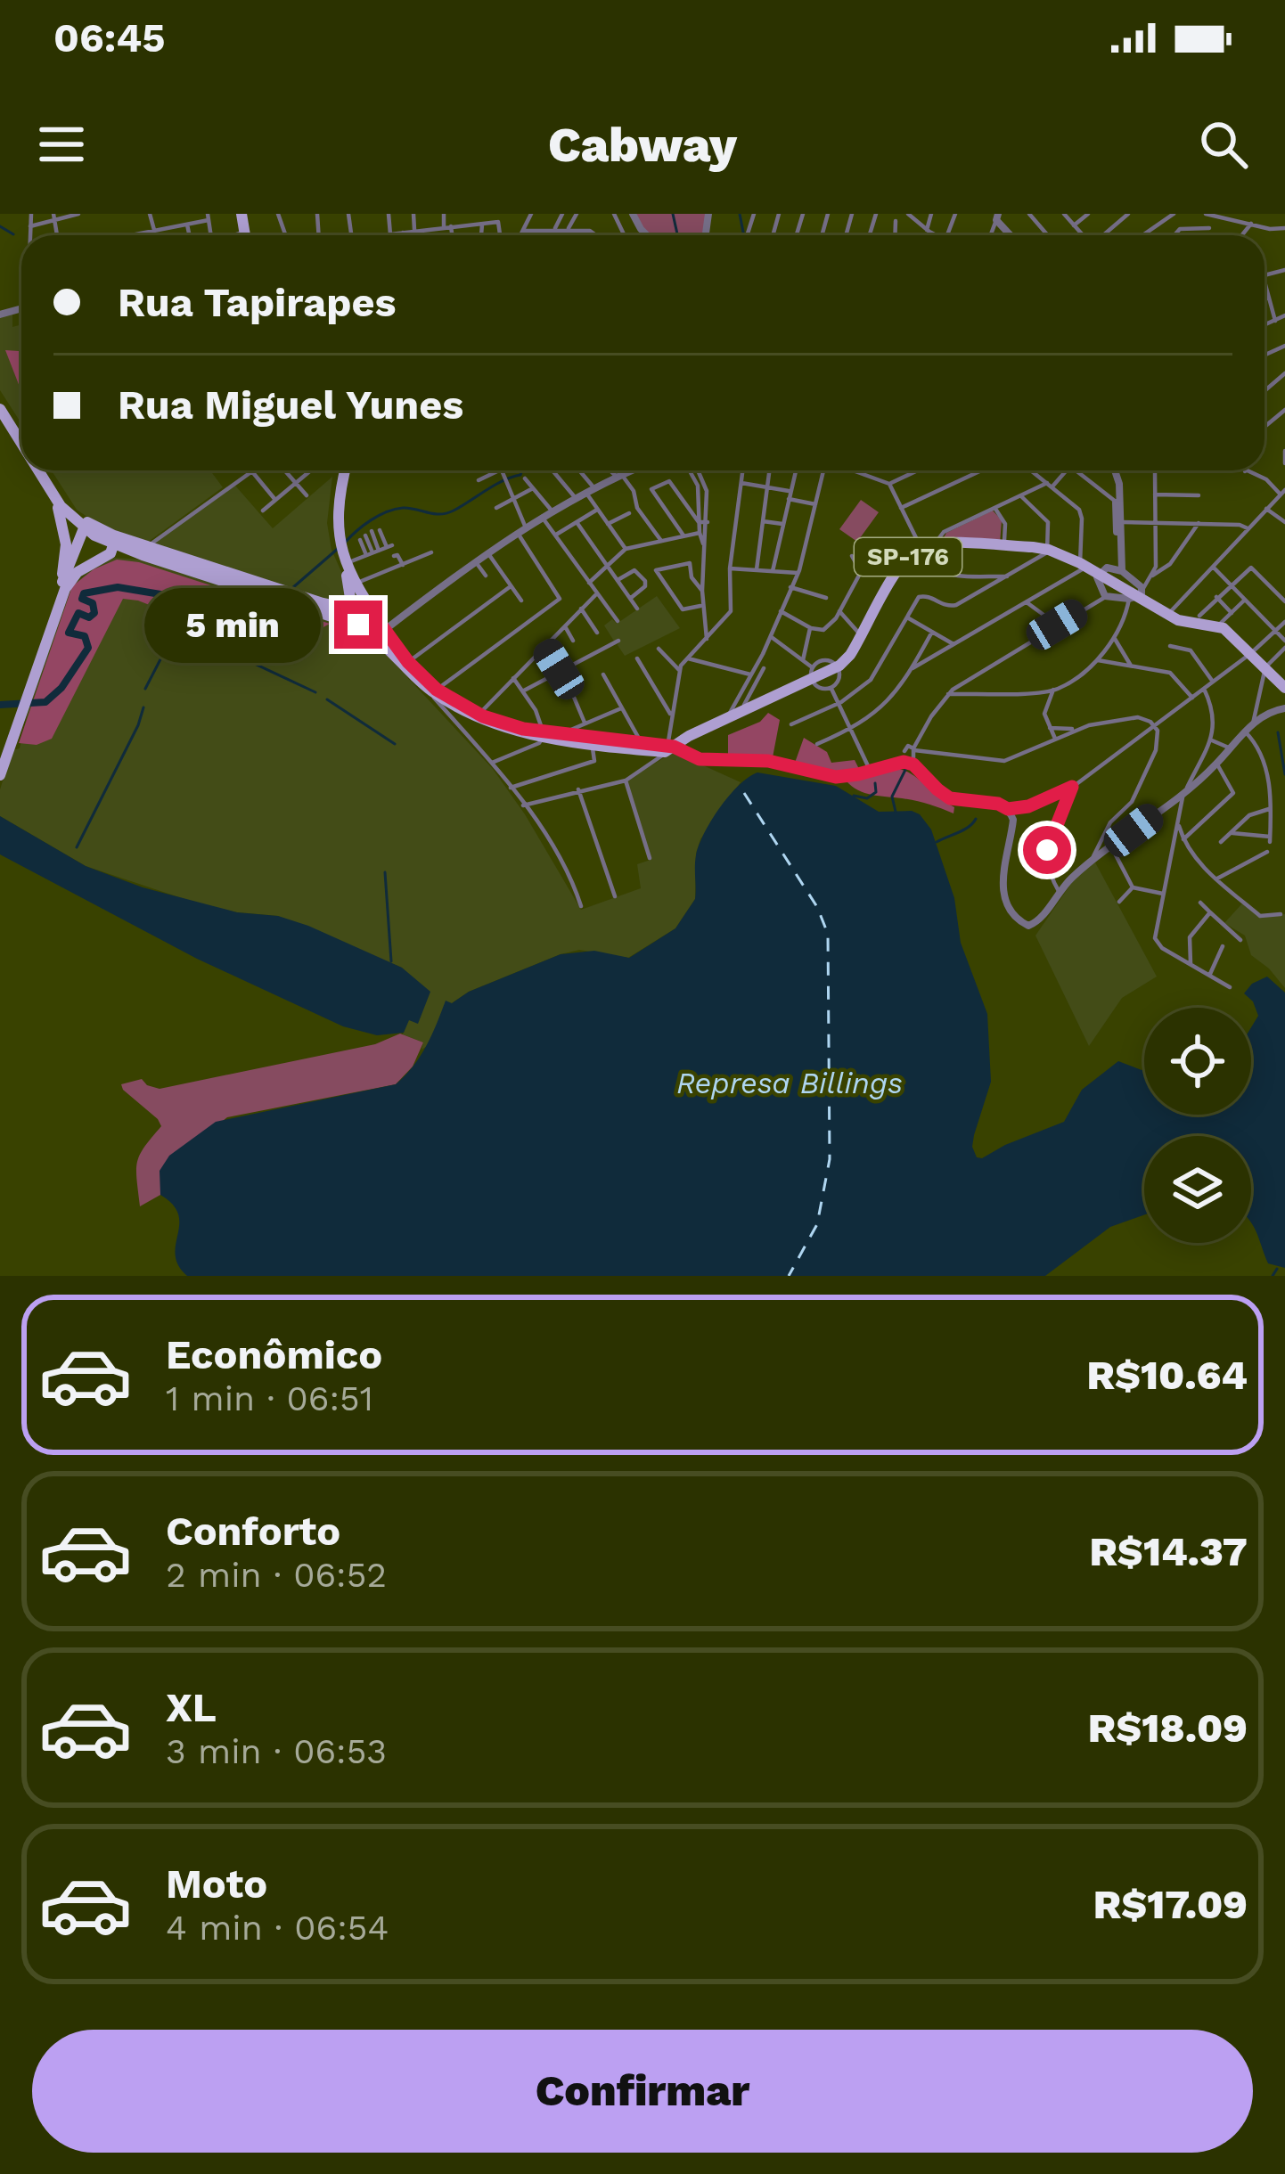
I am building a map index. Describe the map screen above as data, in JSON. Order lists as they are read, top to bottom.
{
  "streets": {
    "main road": ["SP-176"]
  },
  "water": ["Represa Billings"],
  "page": {
    "status": "06:45",
    "header": "Cabway",
    "banner": ["Rua Tapirapes", "Rua Miguel Yunes"],
    "bubble": "5 min",
    "list": [
      {
        "name": "Econômico",
        "note": "1 min · 06:51",
        "value": "R$10.64"
      },
      {
        "name": "Conforto",
        "note": "2 min · 06:52",
        "value": "R$14.37"
      },
      {
        "name": "XL",
        "note": "3 min · 06:53",
        "value": "R$18.09"
      },
      {
        "name": "Moto",
        "note": "4 min · 06:54",
        "value": "R$17.09"
      }
    ],
    "buttons": "Confirmar"
  }
}
